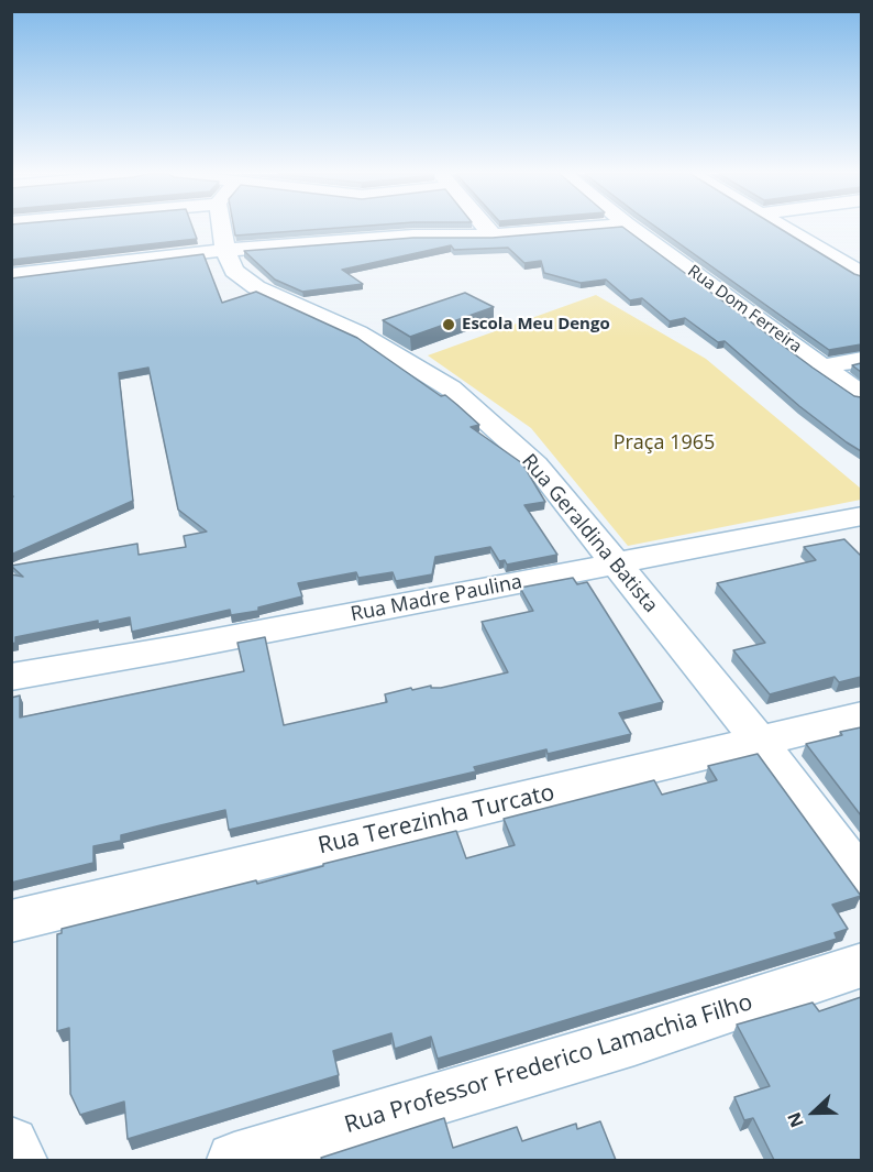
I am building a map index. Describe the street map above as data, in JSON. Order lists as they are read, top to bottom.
{
  "streets": {
    "street": [
      "Rua Dom Ferreira",
      "Rua Geraldina Batista",
      "Rua Madre Paulina",
      "Rua Terezinha Turcato",
      "Rua Professor Frederico Lamachia Filho"
    ]
  },
  "crossings": [
    ["Rua Geraldina Batista", "Rua Madre Paulina"],
    ["Rua Geraldina Batista", "Rua Terezinha Turcato"]
  ],
  "parks": ["Praça 1965"],
  "places": ["Escola Meu Dengo"],
  "north": "left"
}
